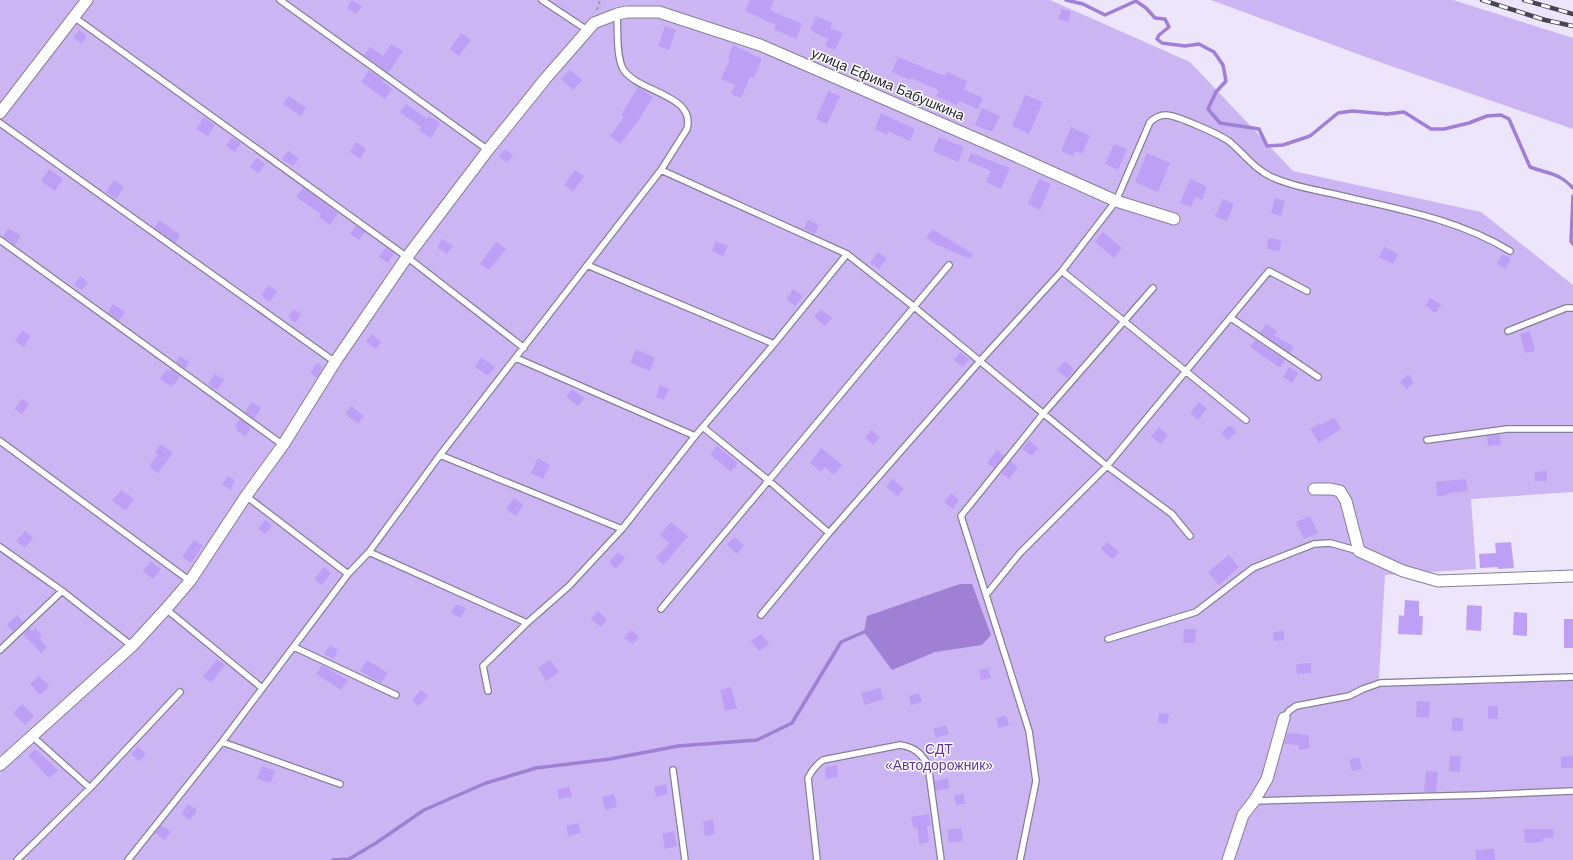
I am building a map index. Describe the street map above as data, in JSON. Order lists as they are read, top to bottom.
{
  "streets": {
    "street": ["улица Ефима Бабушкина"]
  },
  "parks": ["СДТ «Автодорожник»"]
}
